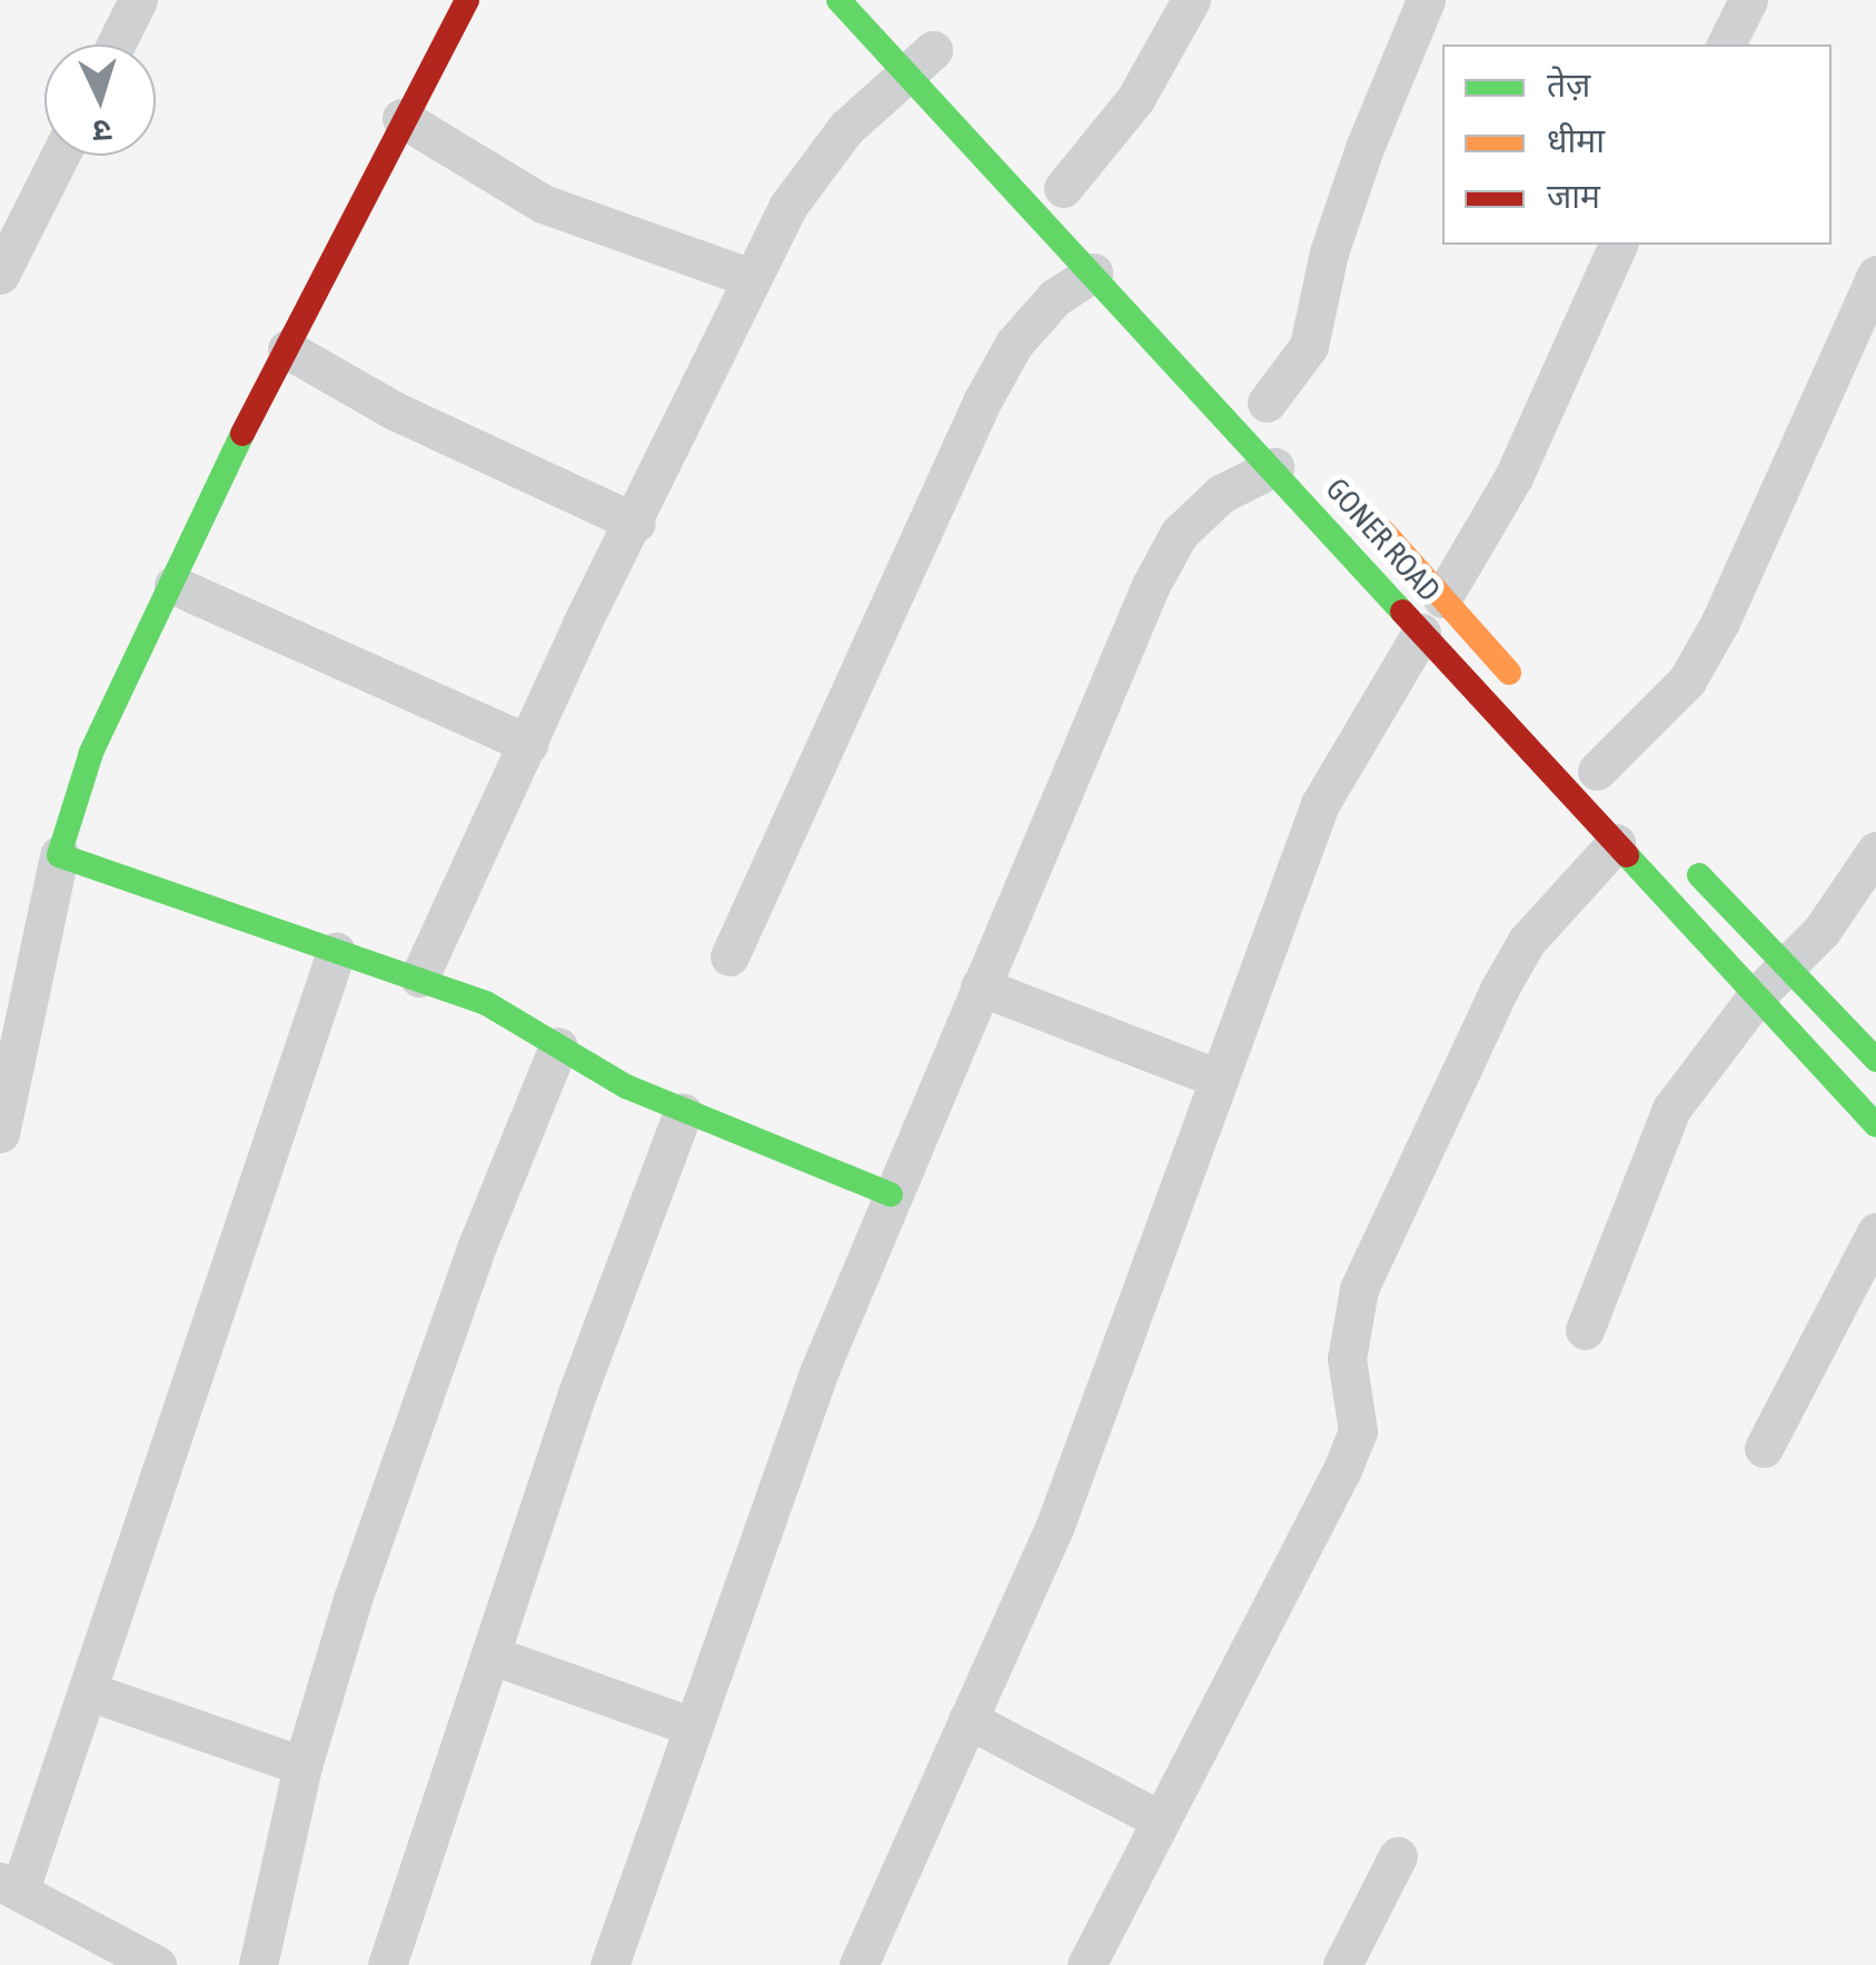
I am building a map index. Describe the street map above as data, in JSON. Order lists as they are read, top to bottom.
{
  "streets": {
    "street": ["GONER ROAD"]
  },
  "legend": ["तेज़", "धीमा", "जाम"],
  "north": "bottom"
}
